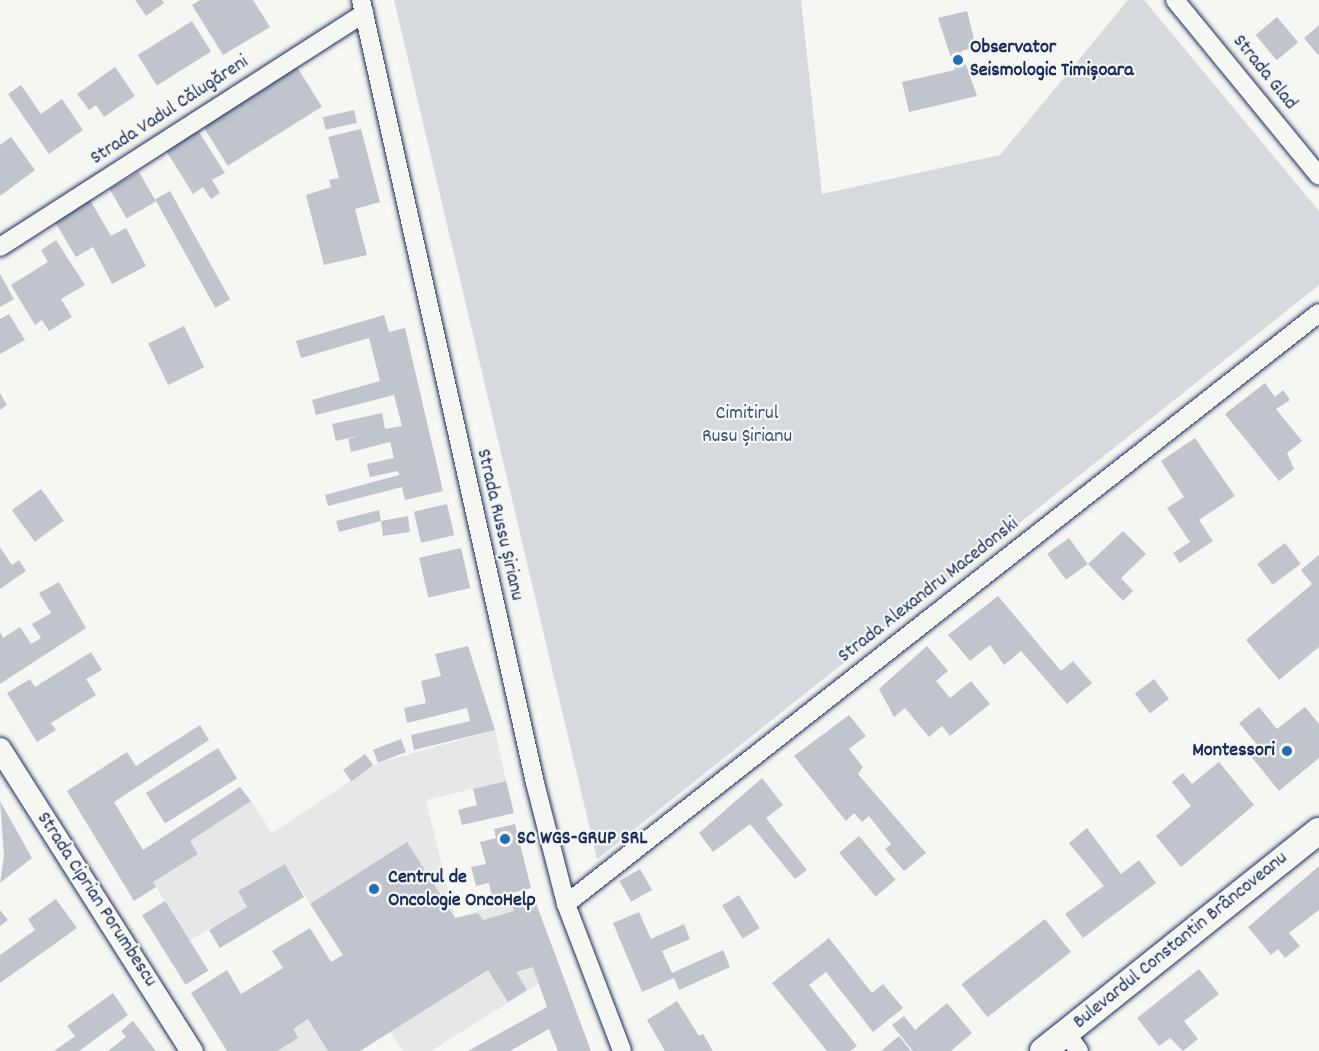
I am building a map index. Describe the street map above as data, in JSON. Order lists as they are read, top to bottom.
{
  "streets": {
    "main road": ["Bulevardul Constantin Brâncoveanu"],
    "street": [
      "Strada Glad",
      "Strada Vadul Călugăreni",
      "Strada Russu Șirianu",
      "Strada Alexandru Macedonski",
      "Strada Ciprian Porumbescu"
    ]
  },
  "crossings": [
    ["Strada Vadul Călugăreni", "Strada Russu Șirianu"],
    ["Strada Russu Șirianu", "Strada Alexandru Macedonski"]
  ],
  "parks": ["Cimitirul Rusu Șirianu"],
  "places": [
    "Observator Seismologic Timișoara",
    "Montessori",
    "SC WGS-GRUP SRL",
    "Centrul de Oncologie OncoHelp"
  ]
}
